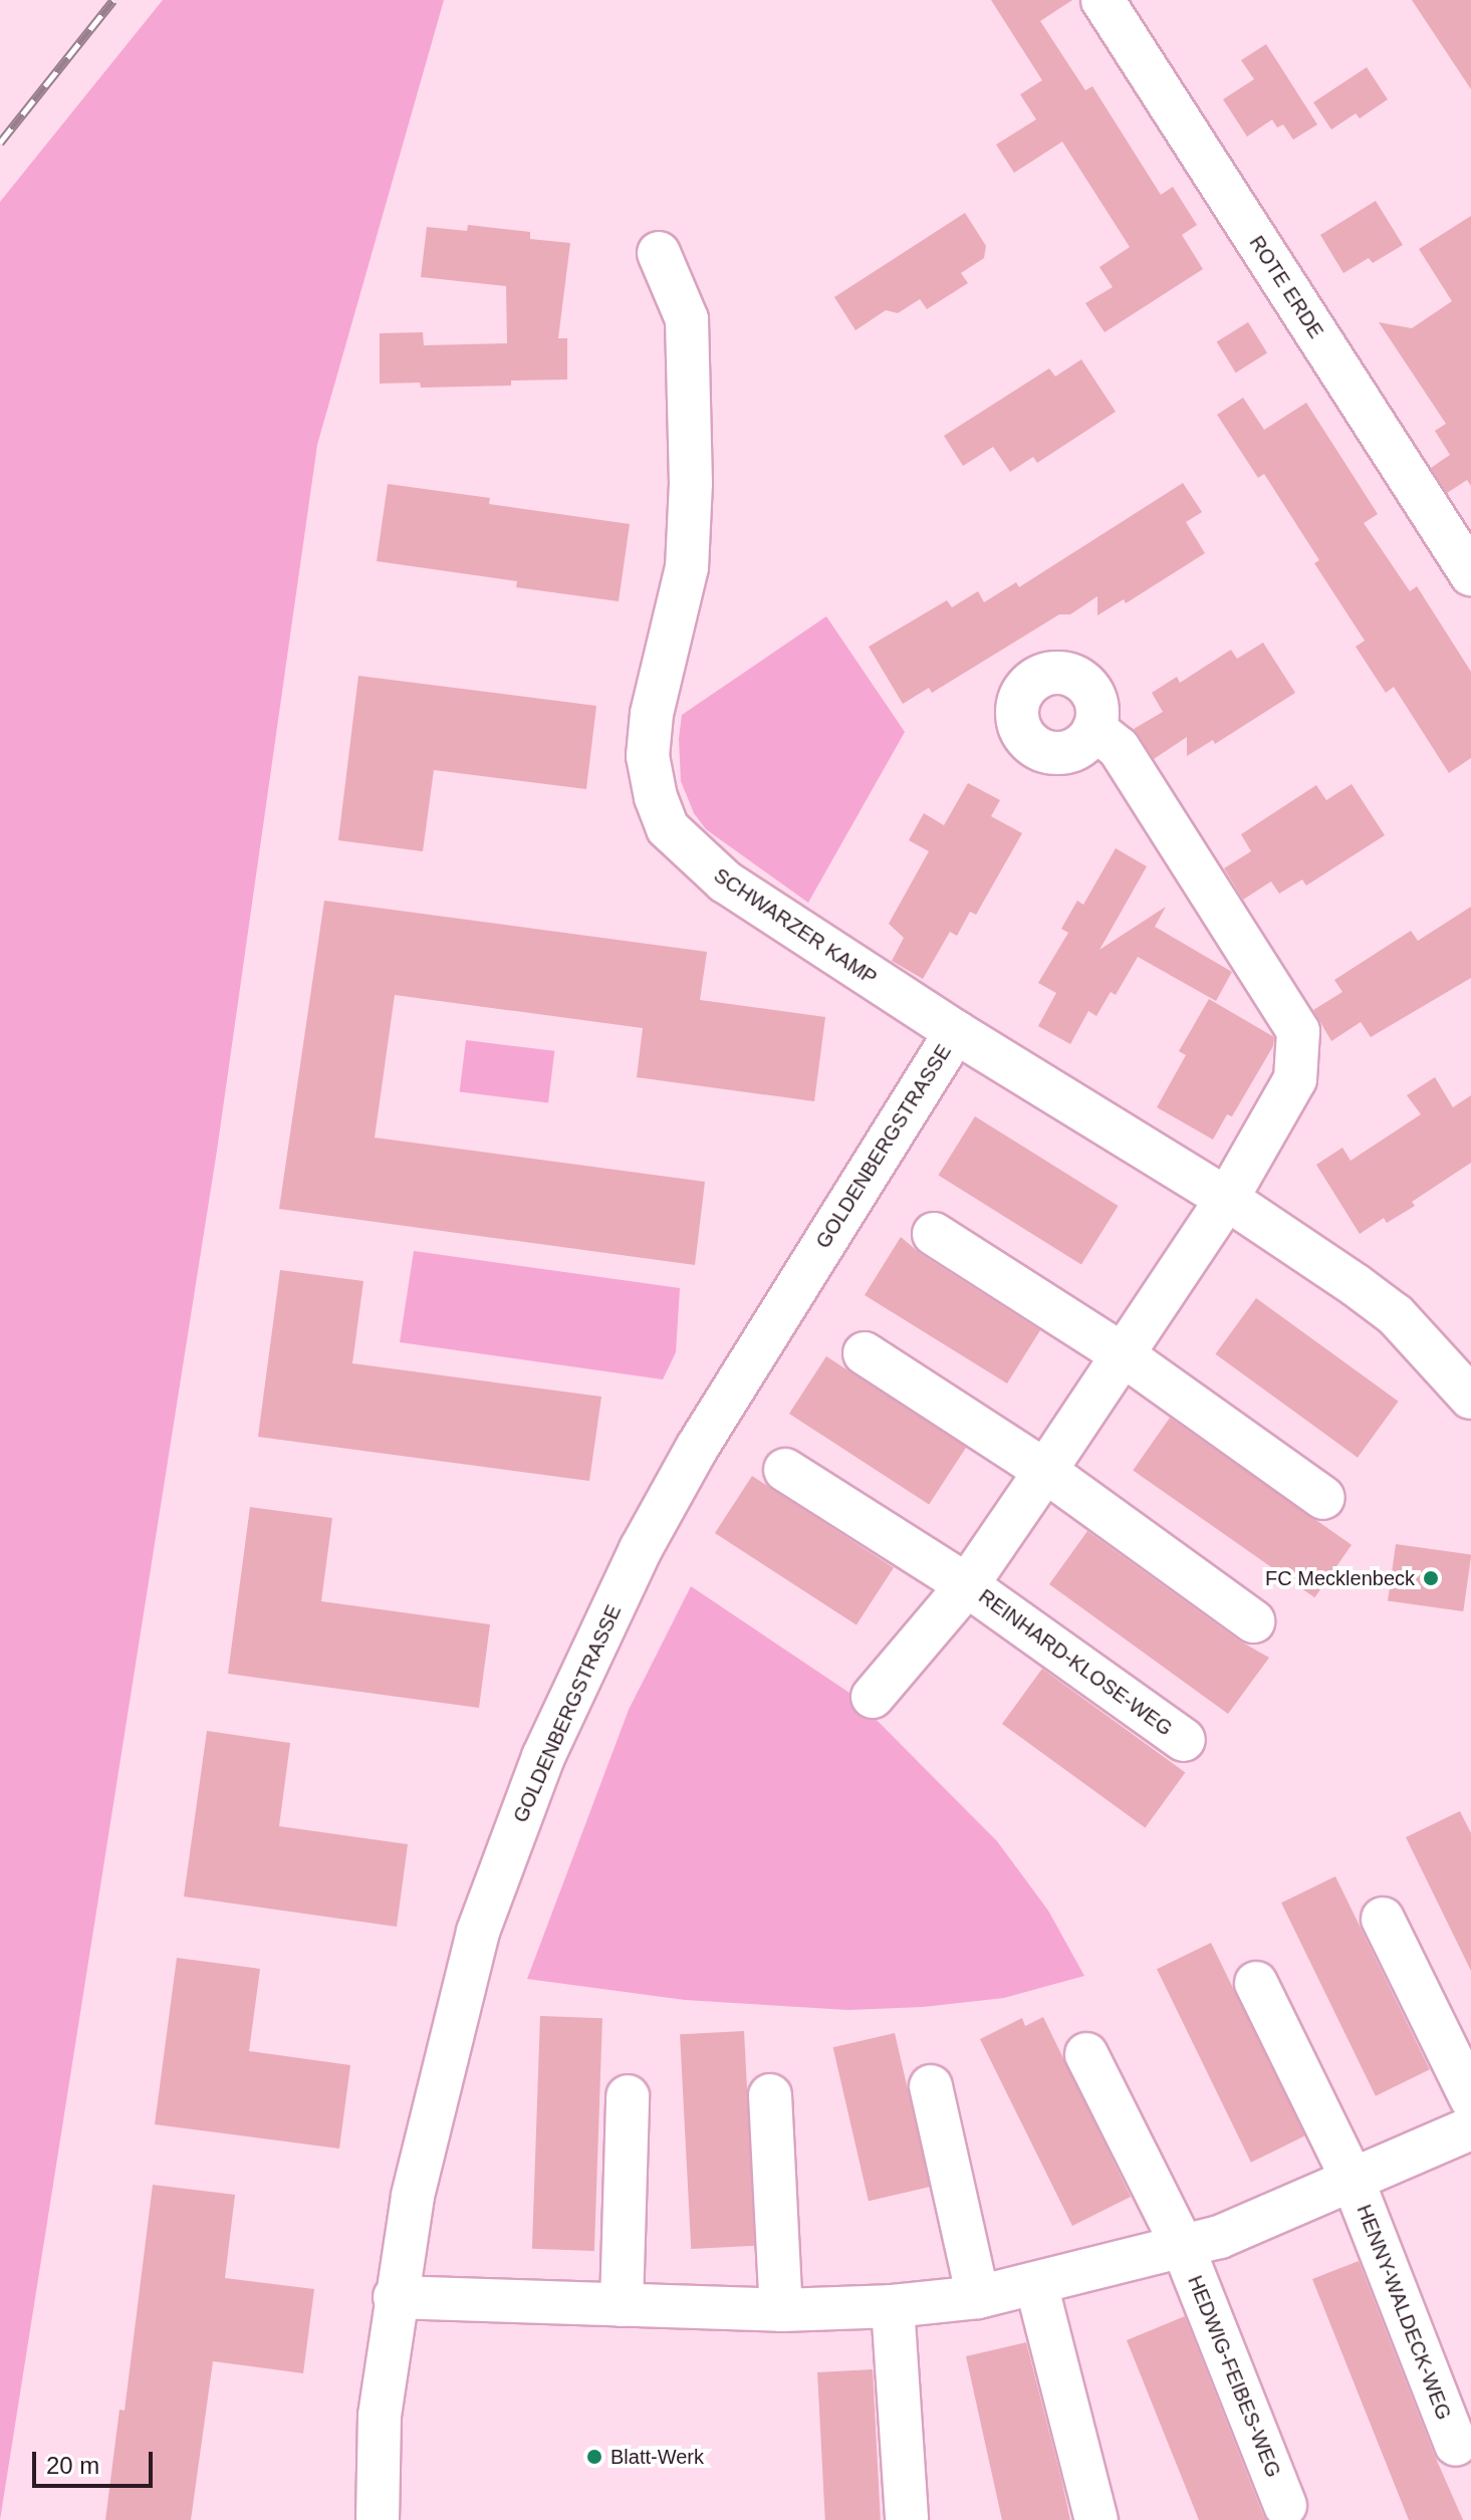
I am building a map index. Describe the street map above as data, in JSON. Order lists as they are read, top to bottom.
{
  "streets": {
    "street": [
      "ROTE ERDE",
      "SCHWARZER KAMP",
      "GOLDENBERGSTRASSE",
      "REINHARD-KLOSE-WEG",
      "HENNY-WALDECK-WEG",
      "HEDWIG-FEIBES-WEG"
    ]
  },
  "crossings": [
    ["SCHWARZER KAMP", "GOLDENBERGSTRASSE"],
    ["SCHWARZER KAMP", "REINHARD-KLOSE-WEG"],
    ["HENNY-WALDECK-WEG", "HEDWIG-FEIBES-WEG"]
  ],
  "places": ["FC Mecklenbeck", "Blatt-Werk"],
  "scale_bar": "20 m"
}
